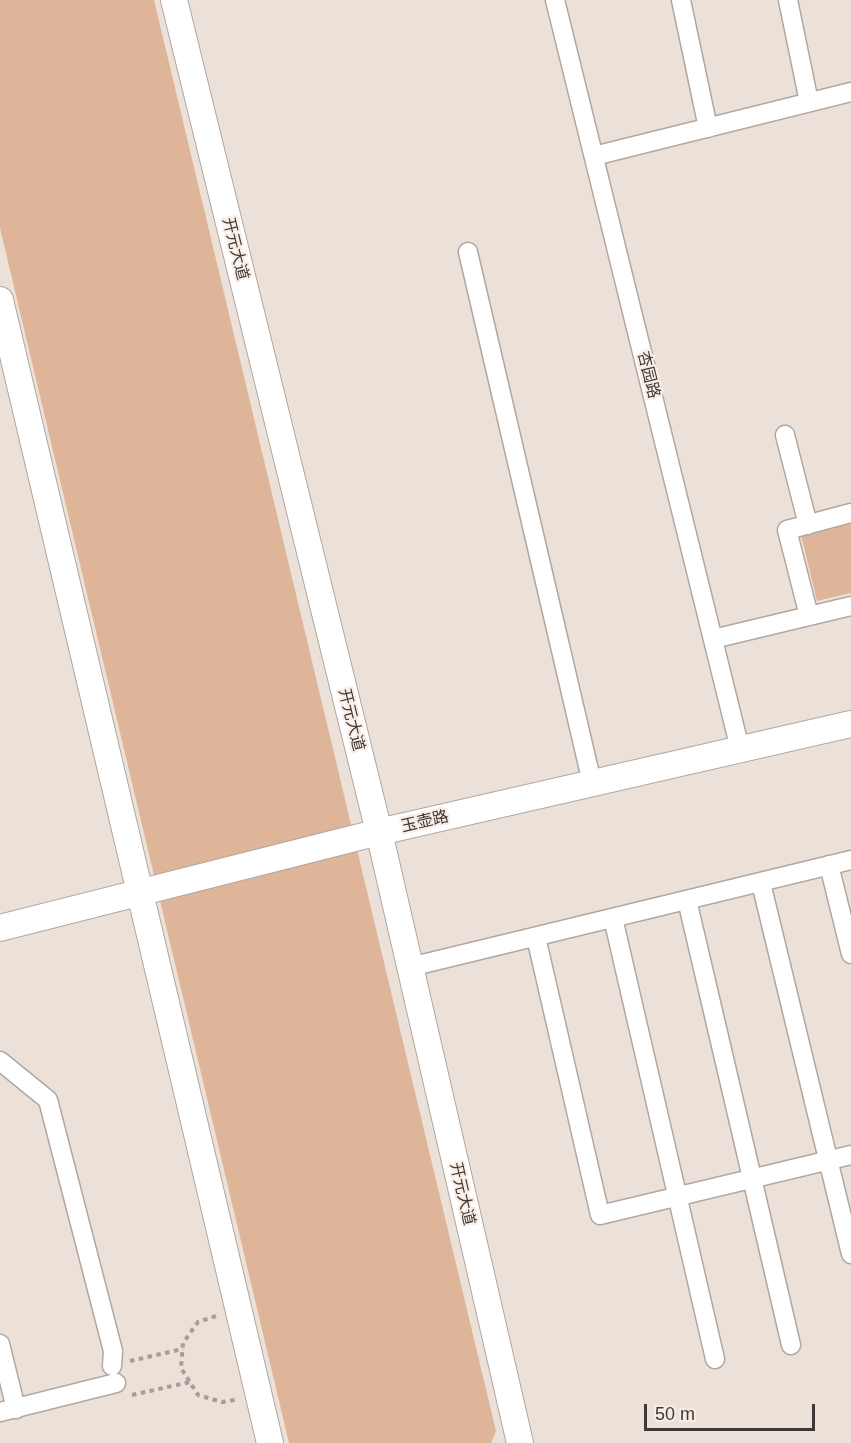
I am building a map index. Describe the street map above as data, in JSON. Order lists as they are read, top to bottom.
{
  "streets": {
    "street": ["开元大道", "杏园路", "玉壶路"]
  },
  "crossings": [
    ["开元大道", "玉壶路"],
    ["杏园路", "玉壶路"]
  ],
  "scale_bar": "50 m"
}
